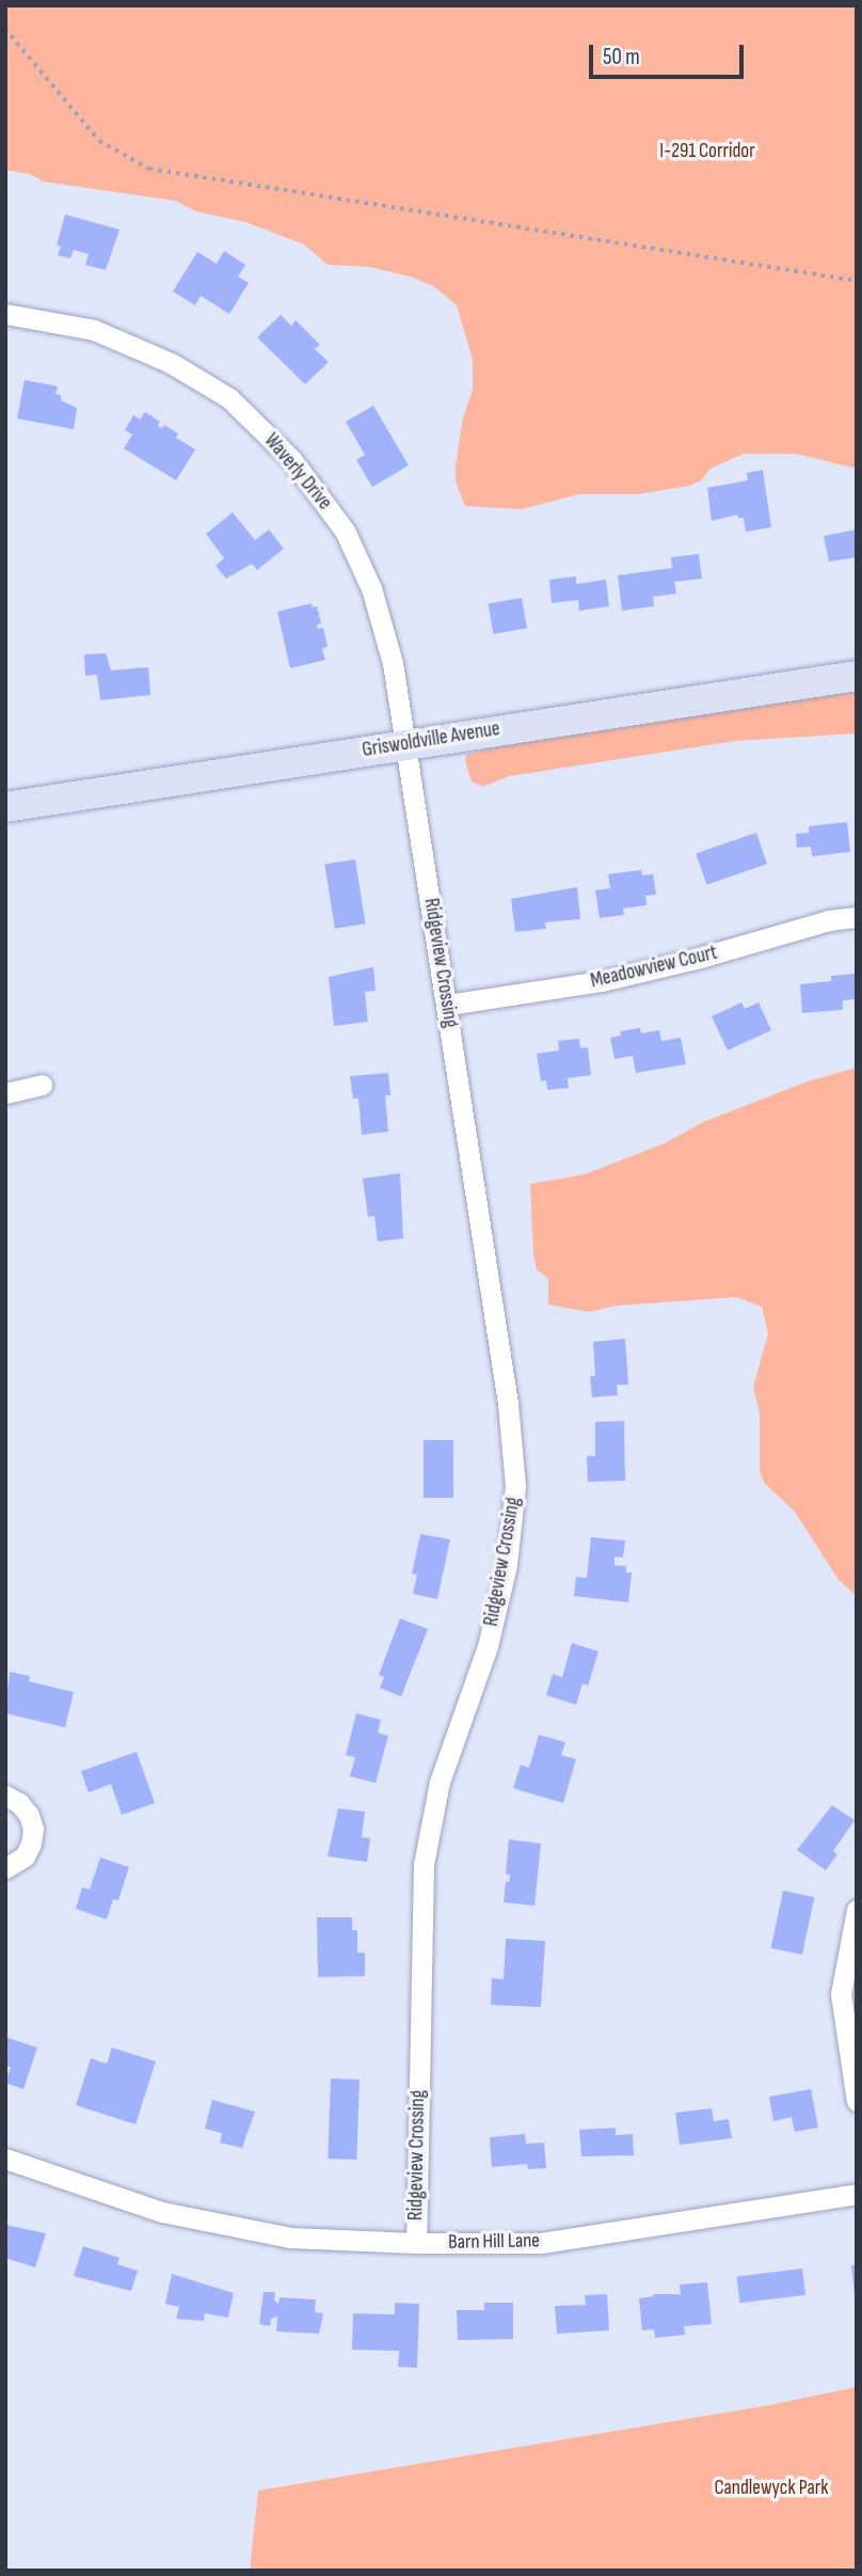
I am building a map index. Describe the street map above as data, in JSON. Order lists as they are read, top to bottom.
{
  "streets": {
    "street": [
      "Waverly Drive",
      "Griswoldville Avenue",
      "Ridgeview Crossing",
      "Meadowview Court",
      "Barn Hill Lane"
    ]
  },
  "crossings": [
    ["Waverly Drive", "Griswoldville Avenue"],
    ["Waverly Drive", "Ridgeview Crossing"],
    ["Griswoldville Avenue", "Ridgeview Crossing"],
    ["Ridgeview Crossing", "Meadowview Court"],
    ["Ridgeview Crossing", "Barn Hill Lane"]
  ],
  "parks": ["I-291 Corridor", "Candlewyck Park"],
  "scale_bar": "50 m"
}
